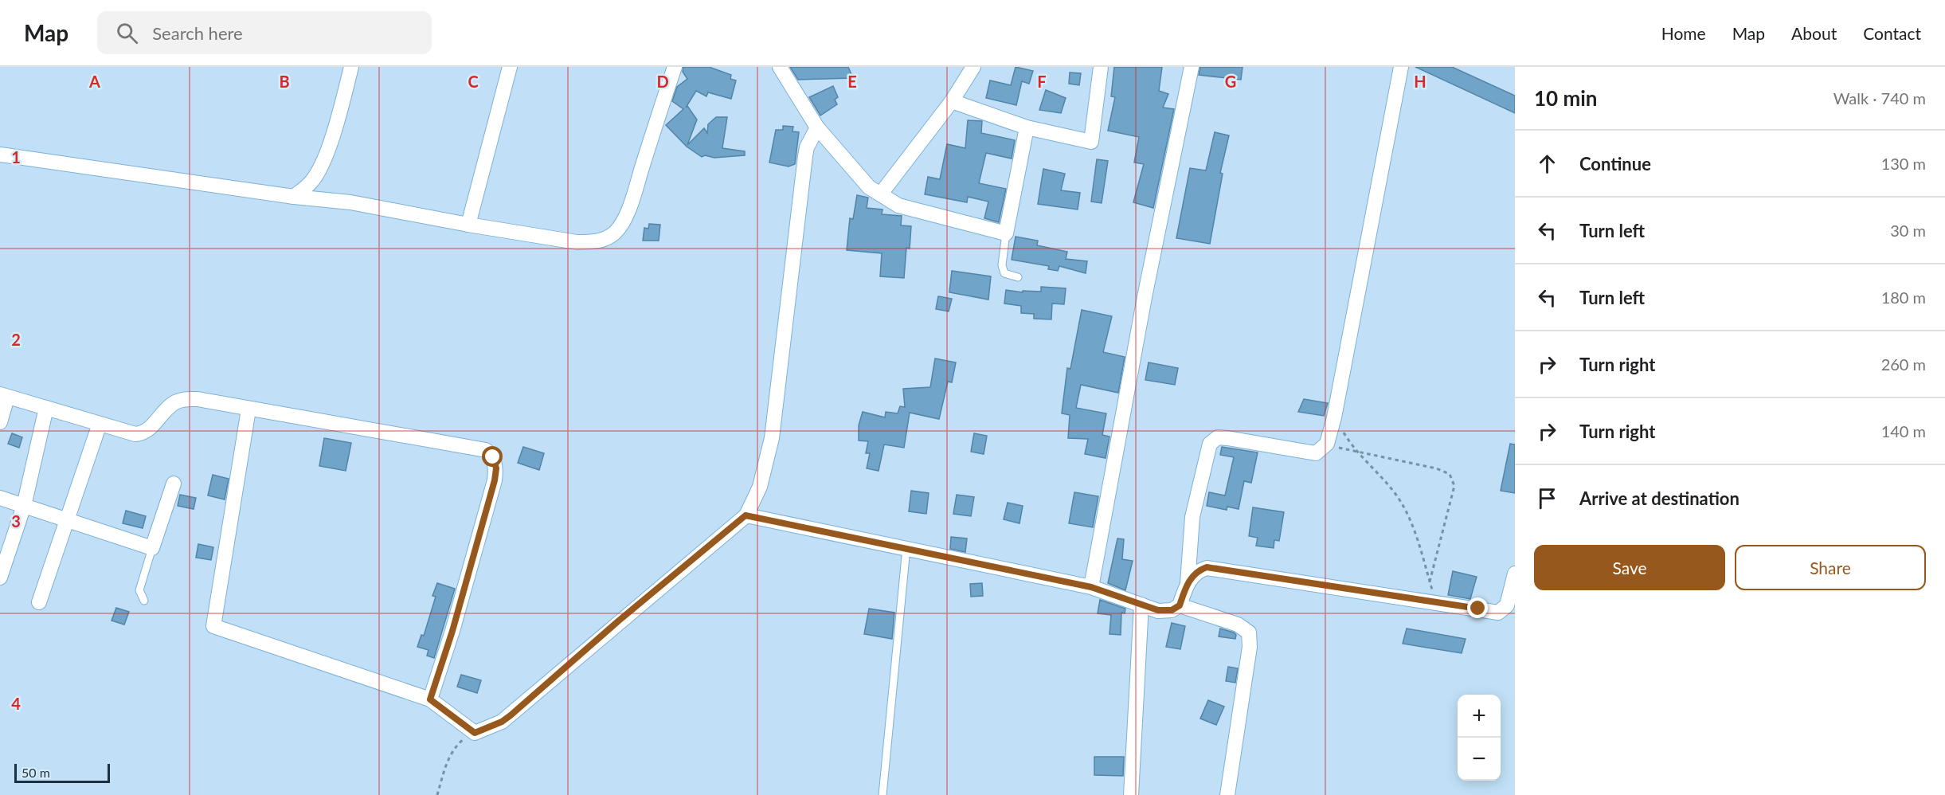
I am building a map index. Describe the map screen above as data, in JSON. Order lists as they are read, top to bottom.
{
  "scale_bar": "50 m",
  "page": {
    "header": "Map",
    "search": "Search here",
    "nav": [
      "Home",
      "Map",
      "About",
      "Contact"
    ],
    "heading": ["10 min", "Walk · 740 m"],
    "list": [
      ["Continue", "130 m"],
      ["Turn left", "30 m"],
      ["Turn left", "180 m"],
      ["Turn right", "260 m"],
      ["Turn right", "140 m"],
      "Arrive at destination"
    ],
    "buttons": ["Save", "Share"],
    "map_buttons": ["+", "−"],
    "scale": "50 m"
  },
  "grid": {
    "columns": [
      "A",
      "B",
      "C",
      "D",
      "E",
      "F",
      "G",
      "H"
    ],
    "rows": [
      "1",
      "2",
      "3",
      "4"
    ]
  }
}
